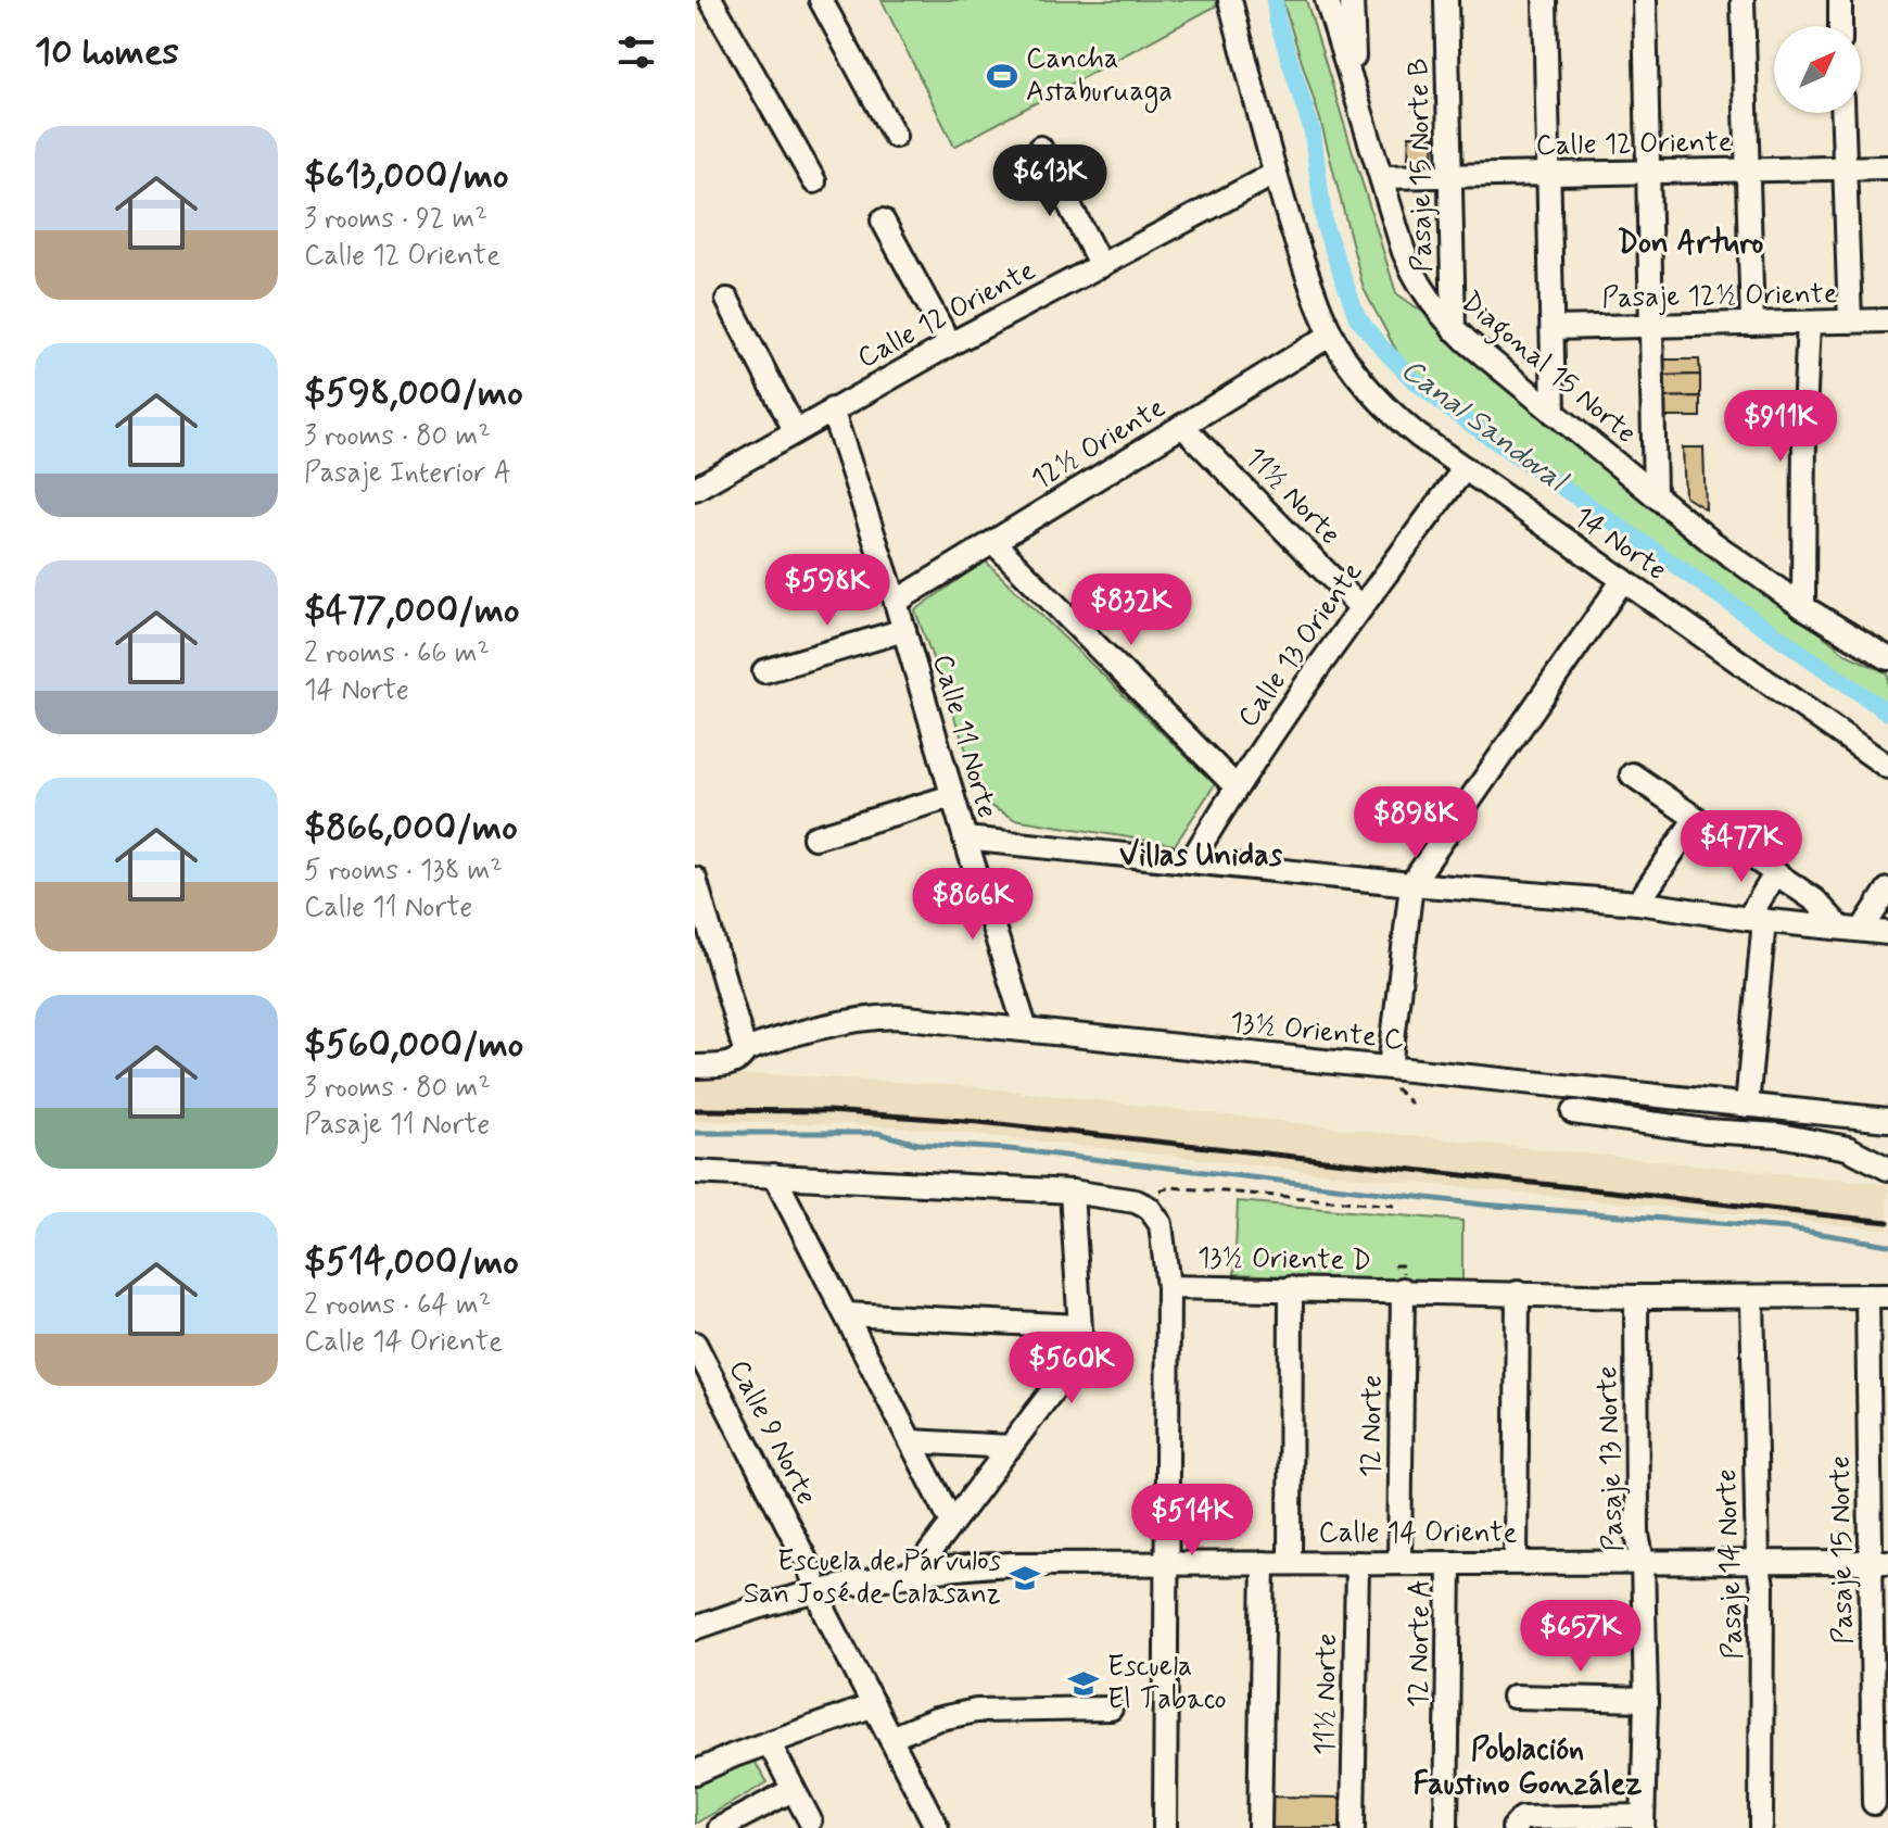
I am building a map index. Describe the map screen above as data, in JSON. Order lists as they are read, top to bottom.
{
  "streets": {
    "street": [
      "Calle 12 Oriente",
      "Pasaje 15 Norte B",
      "Pasaje 12½ Oriente",
      "Diagonal 15 Norte",
      "12½ Oriente",
      "11½ Norte",
      "14 Norte",
      "Calle 13 Oriente",
      "Calle 11 Norte",
      "13½ Oriente C",
      "13½ Oriente D",
      "12 Norte",
      "Calle 9 Norte",
      "Pasaje 13 Norte",
      "Calle 14 Oriente",
      "Pasaje 15 Norte",
      "Pasaje 14 Norte",
      "12 Norte A"
    ]
  },
  "crossings": [
    ["Calle 12 Oriente", "Pasaje 15 Norte B"],
    ["Calle 12 Oriente", "Diagonal 15 Norte"],
    ["Calle 12 Oriente", "14 Norte"],
    ["Calle 12 Oriente", "Calle 11 Norte"],
    ["Pasaje 15 Norte B", "Diagonal 15 Norte"],
    ["12½ Oriente", "11½ Norte"],
    ["12½ Oriente", "14 Norte"],
    ["12½ Oriente", "Calle 11 Norte"],
    ["11½ Norte", "Calle 13 Oriente"],
    ["11½ Norte", "Calle 14 Oriente"],
    ["14 Norte", "Calle 13 Oriente"],
    ["Calle 11 Norte", "13½ Oriente C"],
    ["13½ Oriente D", "12 Norte"],
    ["13½ Oriente D", "Pasaje 13 Norte"],
    ["13½ Oriente D", "Pasaje 15 Norte"],
    ["13½ Oriente D", "Pasaje 14 Norte"],
    ["12 Norte", "Calle 14 Oriente"],
    ["Calle 9 Norte", "Calle 14 Oriente"],
    ["Pasaje 13 Norte", "Calle 14 Oriente"],
    ["Calle 14 Oriente", "Pasaje 15 Norte"],
    ["Calle 14 Oriente", "Pasaje 14 Norte"],
    ["Calle 14 Oriente", "12 Norte A"]
  ],
  "districts": ["Don Arturo", "Villas Unidas", "Población Faustino González"],
  "water": ["Canal Sandoval"],
  "places": {
    "sports": ["Cancha Astaburuaga"],
    "school or university": ["Escuela de Párvulos San José de Calasanz", "Escuela El Tabaco"]
  },
  "north": "top right",
  "page": {
    "heading": "10 homes",
    "list": [
      {
        "name": "$613,000/mo",
        "note": "3 rooms · 92 m² · Calle 12 Oriente"
      },
      {
        "name": "$598,000/mo",
        "note": "3 rooms · 80 m² · Pasaje Interior A"
      },
      {
        "name": "$477,000/mo",
        "note": "2 rooms · 66 m² · 14 Norte"
      },
      {
        "name": "$866,000/mo",
        "note": "5 rooms · 138 m² · Calle 11 Norte"
      },
      {
        "name": "$560,000/mo",
        "note": "3 rooms · 80 m² · Pasaje 11 Norte"
      },
      {
        "name": "$514,000/mo",
        "note": "2 rooms · 64 m² · Calle 14 Oriente"
      }
    ],
    "price": [
      "$613K",
      "$911K",
      "$598K",
      "$832K",
      "$898K",
      "$477K",
      "$866K",
      "$560K",
      "$514K",
      "$657K"
    ]
  }
}
